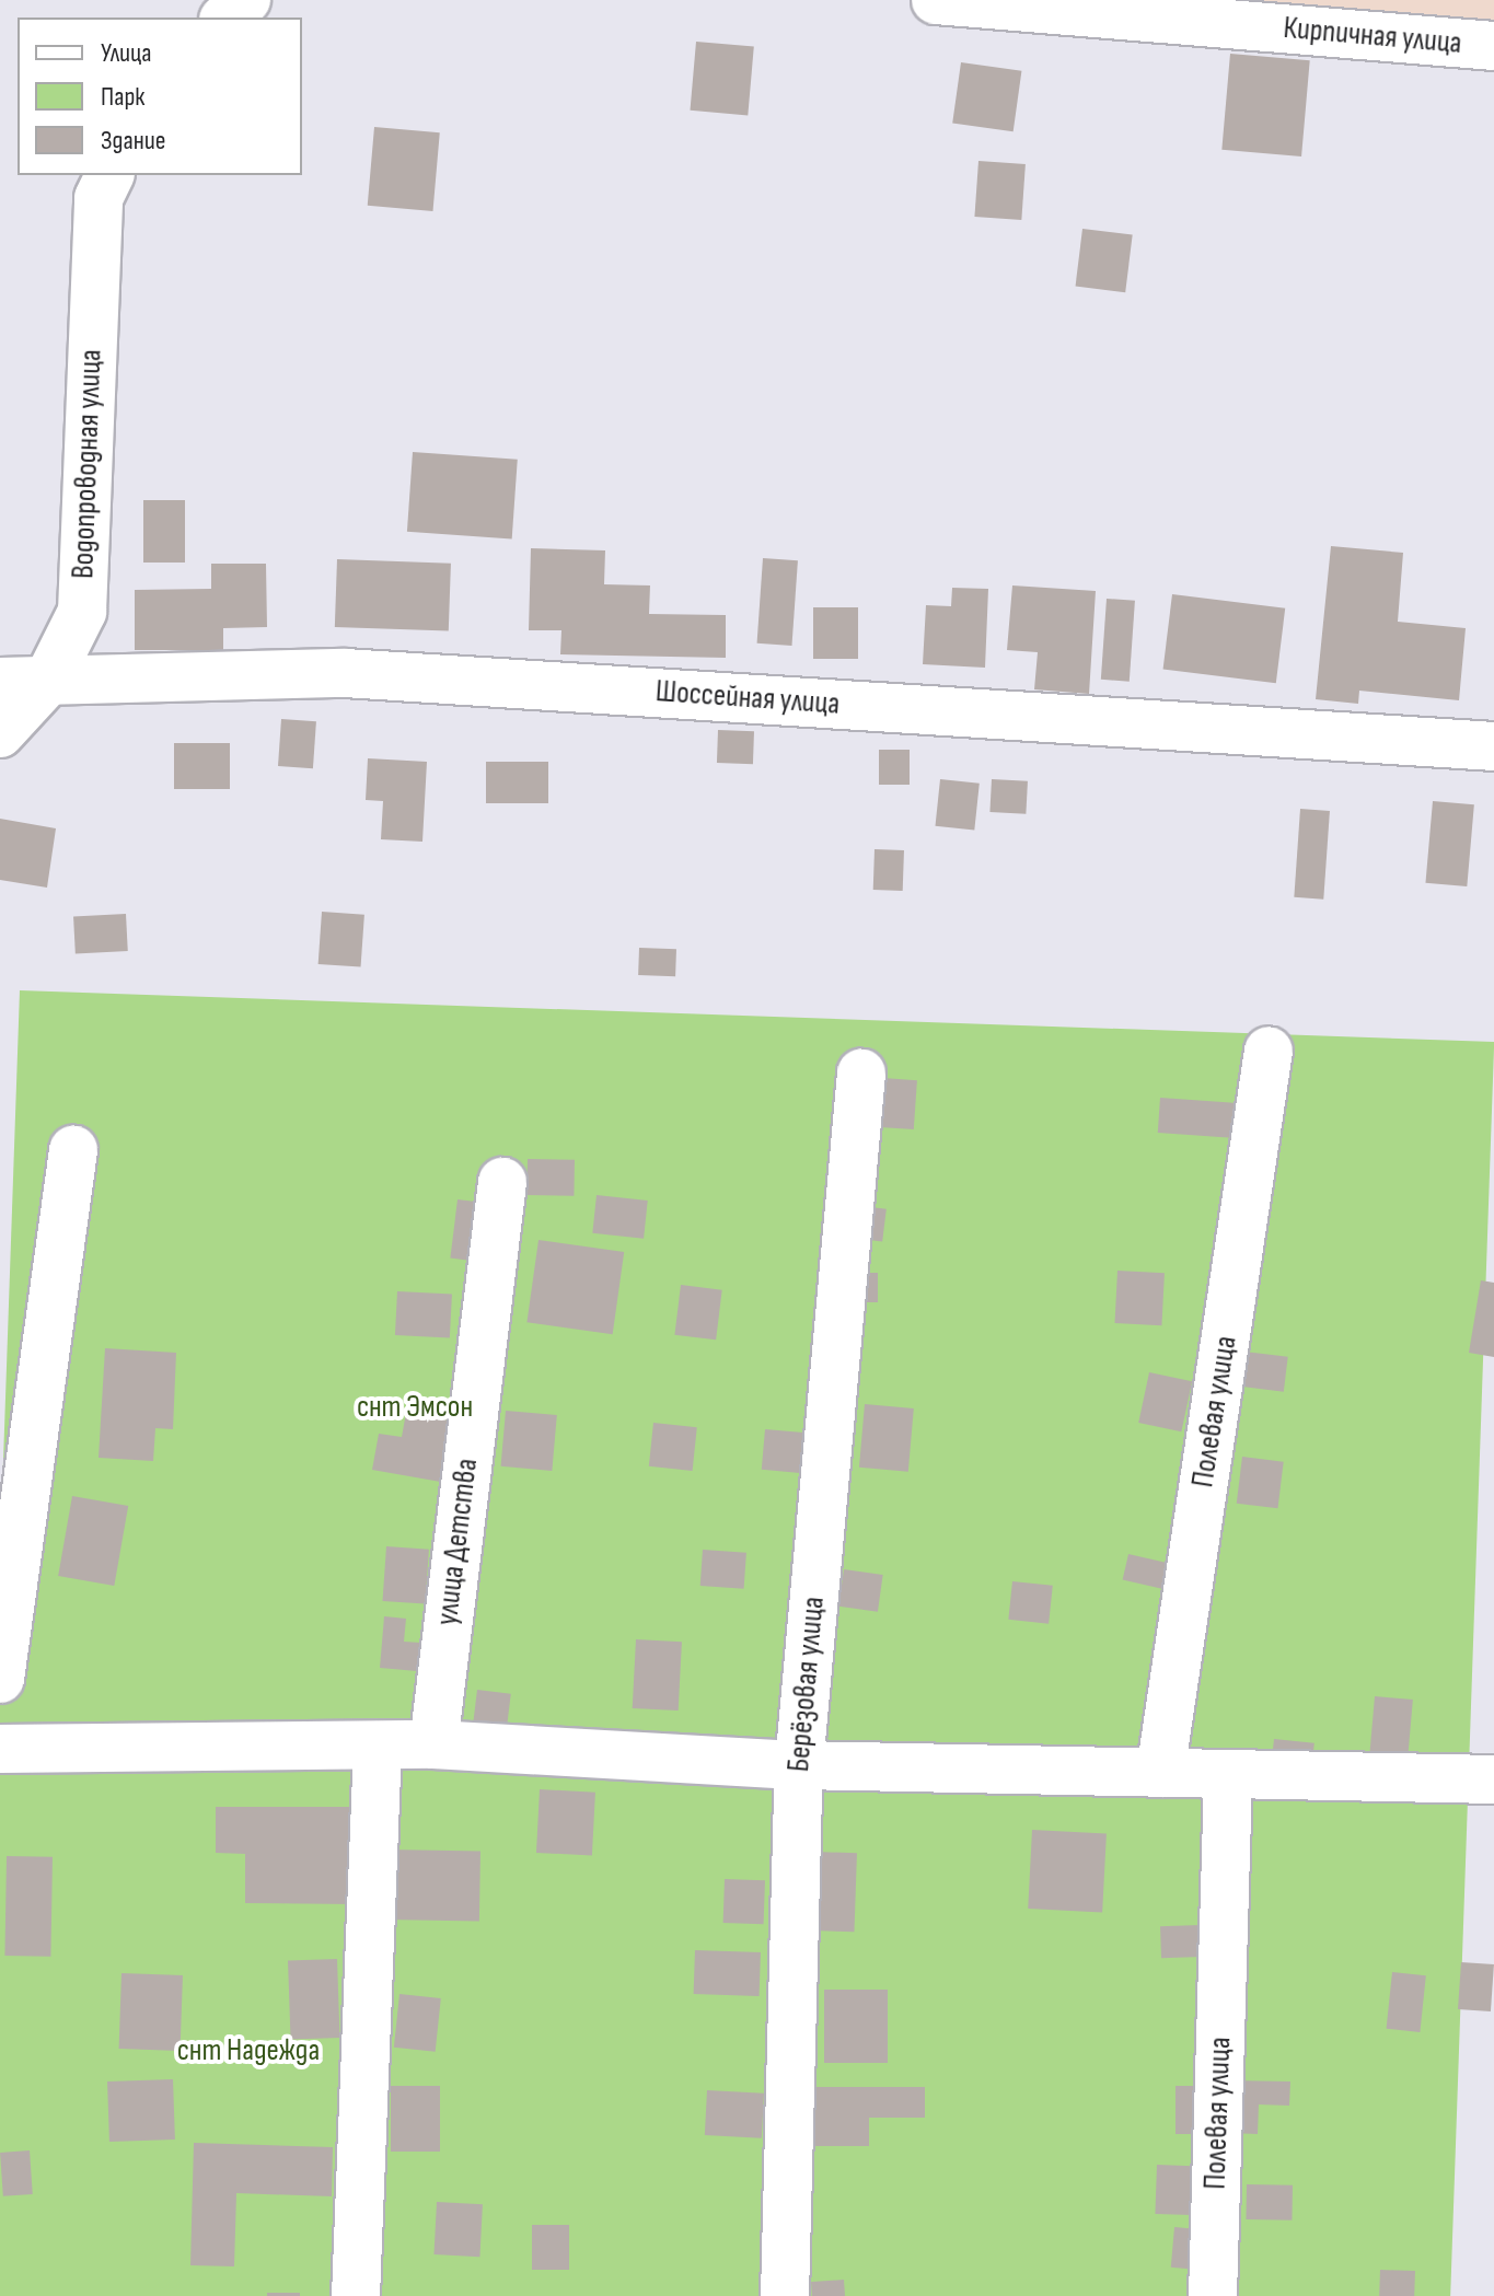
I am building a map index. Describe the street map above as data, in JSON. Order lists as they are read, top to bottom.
{
  "streets": {
    "street": [
      "Кирпичная улица",
      "Водопроводная улица",
      "Шоссейная улица",
      "Полевая улица",
      "улица Детства",
      "Берёзовая улица"
    ]
  },
  "crossings": [
    ["Водопроводная улица", "Шоссейная улица"]
  ],
  "parks": ["снт Эмсон", "снт Надежда"],
  "legend": ["Улица", "Парк", "Здание"]
}
